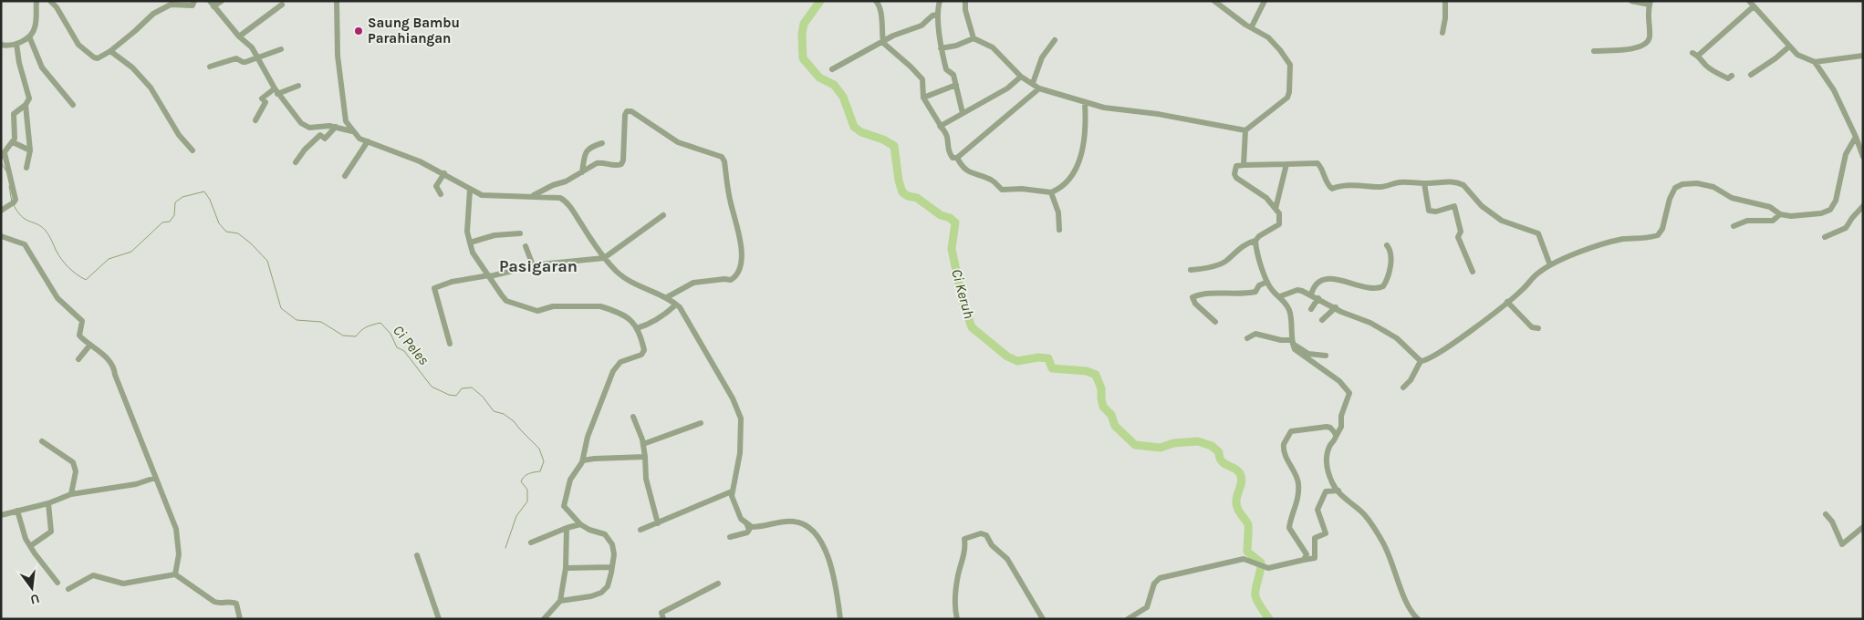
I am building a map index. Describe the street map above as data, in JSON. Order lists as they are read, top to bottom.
{
  "districts": ["Pasigaran"],
  "water": ["Ci Keruh", "Ci Peles"],
  "places": ["Saung Bambu Parahiangan"],
  "north": "bottom"
}
